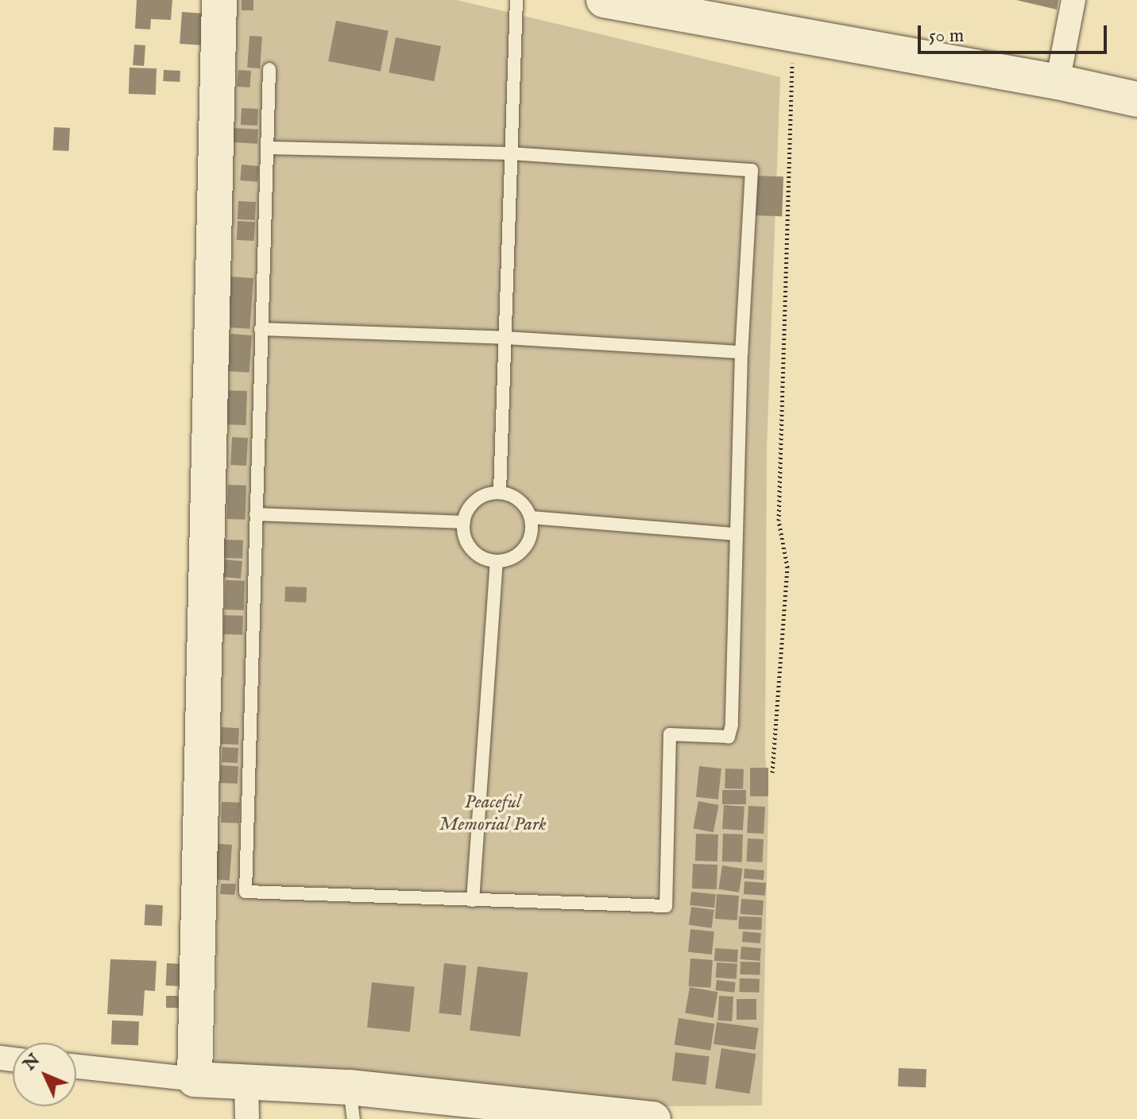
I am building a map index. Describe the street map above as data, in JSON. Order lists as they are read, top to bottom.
{
  "parks": ["Peaceful Memorial Park"],
  "scale_bar": "50 m",
  "north": "top left"
}
